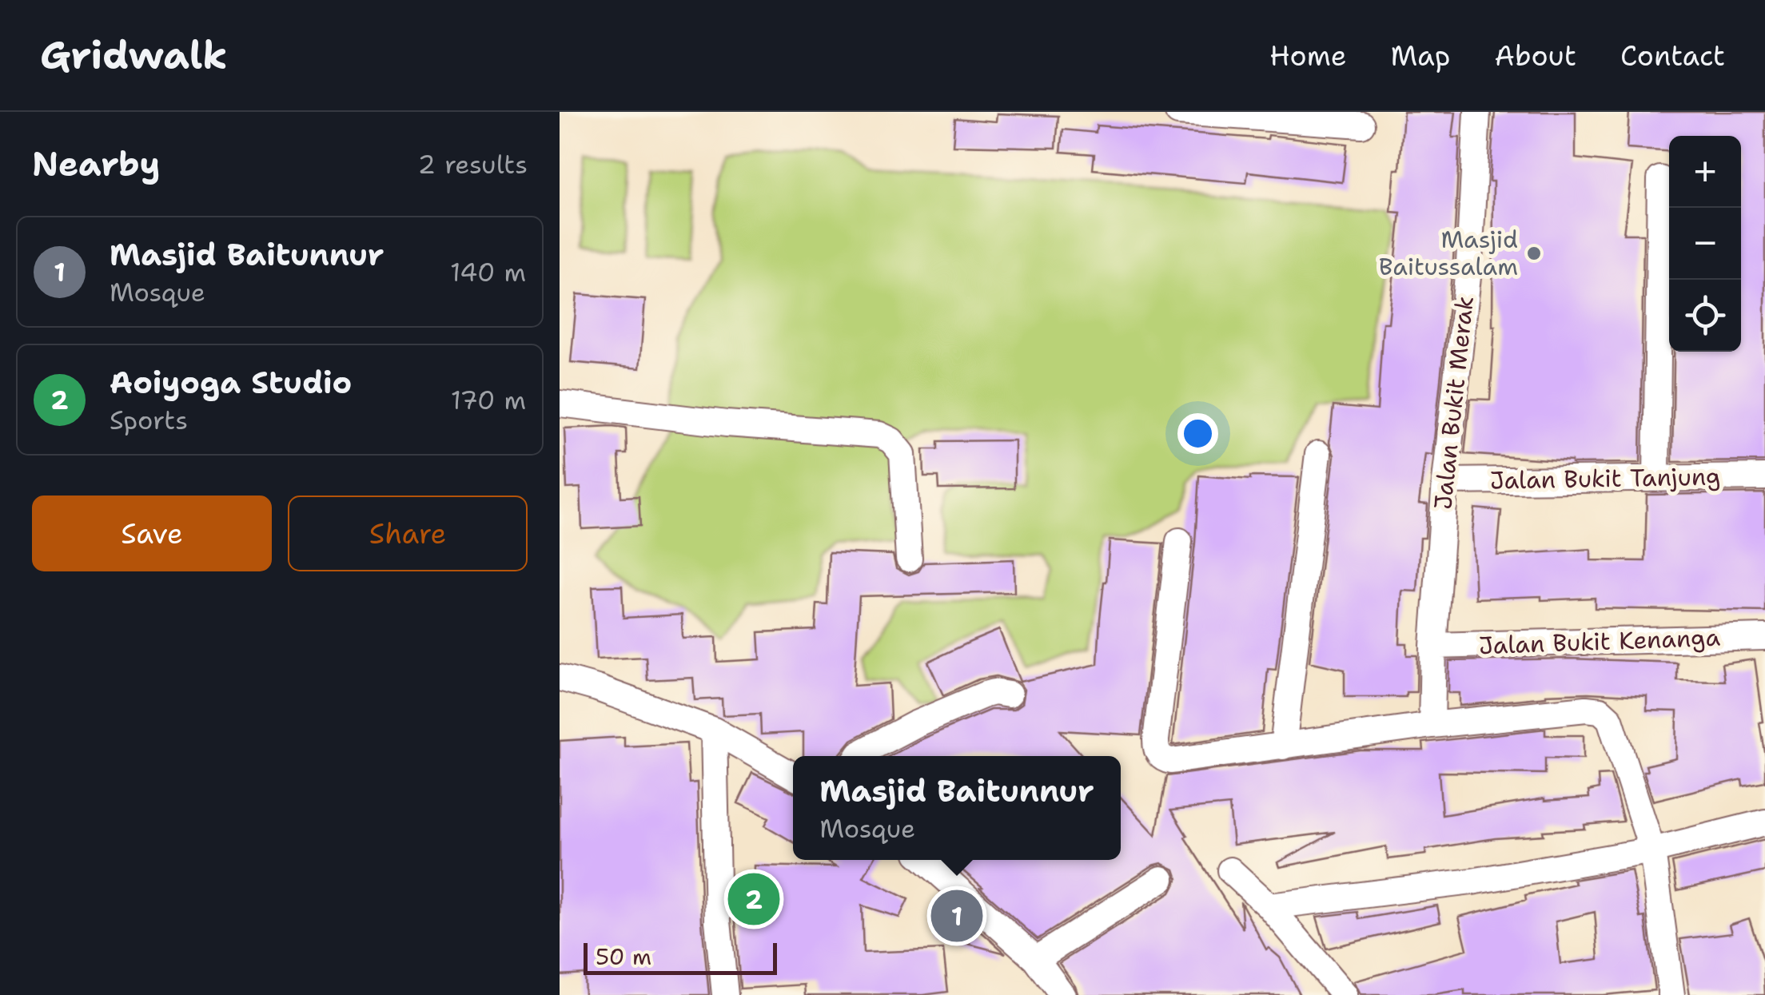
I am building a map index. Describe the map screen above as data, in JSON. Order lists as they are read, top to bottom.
{
  "streets": {
    "street": ["Jalan Bukit Merak", "Jalan Bukit Tanjung", "Jalan Bukit Kenanga"]
  },
  "crossings": [
    ["Jalan Bukit Merak", "Jalan Bukit Tanjung"],
    ["Jalan Bukit Merak", "Jalan Bukit Kenanga"]
  ],
  "places": ["Masjid Baitussalam"],
  "scale_bar": "50 m",
  "page": {
    "header": "Gridwalk",
    "nav": [
      "Home",
      "Map",
      "About",
      "Contact"
    ],
    "heading": ["Nearby", "2 results"],
    "map_buttons": ["+", "−"],
    "list": [
      {
        "mark": "1",
        "name": "Masjid Baitunnur",
        "note": "Mosque",
        "value": "140 m"
      },
      {
        "mark": "2",
        "name": "Aoiyoga Studio",
        "note": "Sports",
        "value": "170 m"
      }
    ],
    "buttons": ["Save", "Share"],
    "popup": ["Masjid Baitunnur", "Mosque"],
    "pins": ["2", "1"],
    "scale": "50 m"
  }
}
